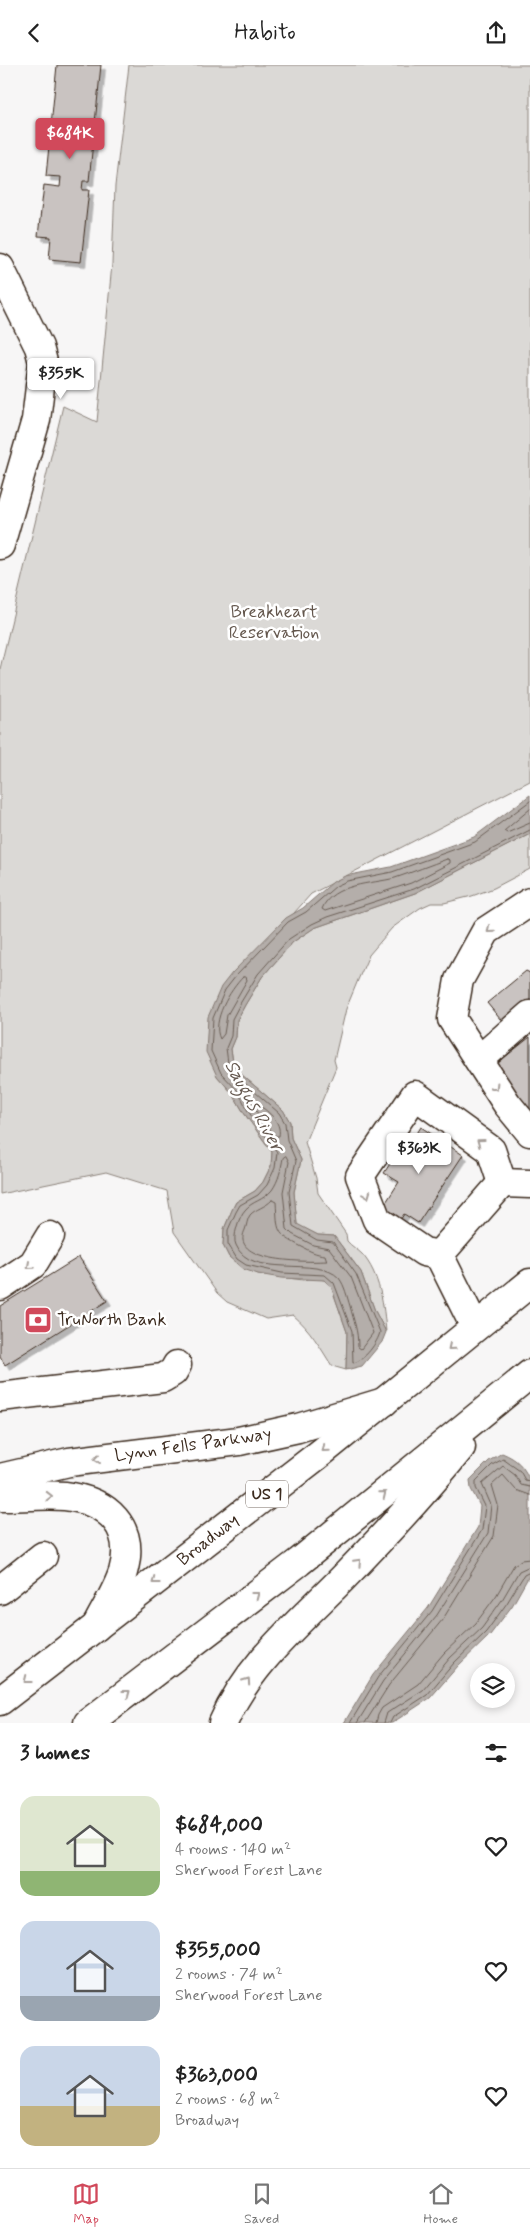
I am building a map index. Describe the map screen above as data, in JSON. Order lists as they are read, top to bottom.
{
  "streets": {
    "main road": ["Lynn Fells Parkway", "US 1", "Broadway"]
  },
  "crossings": [
    ["Lynn Fells Parkway", "Broadway"]
  ],
  "water": ["Saugus River"],
  "parks": ["Breakheart Reservation"],
  "places": {
    "bank": ["TruNorth Bank"]
  },
  "page": {
    "header": "Habito",
    "price": ["$684K", "$355K", "$363K"],
    "heading": "3 homes",
    "list": [
      {
        "name": "$684,000",
        "note": "4 rooms · 140 m² · Sherwood Forest Lane"
      },
      {
        "name": "$355,000",
        "note": "2 rooms · 74 m² · Sherwood Forest Lane"
      },
      {
        "name": "$363,000",
        "note": "2 rooms · 68 m² · Broadway"
      }
    ],
    "tabs": ["Map", "Saved", "Home"]
  }
}
